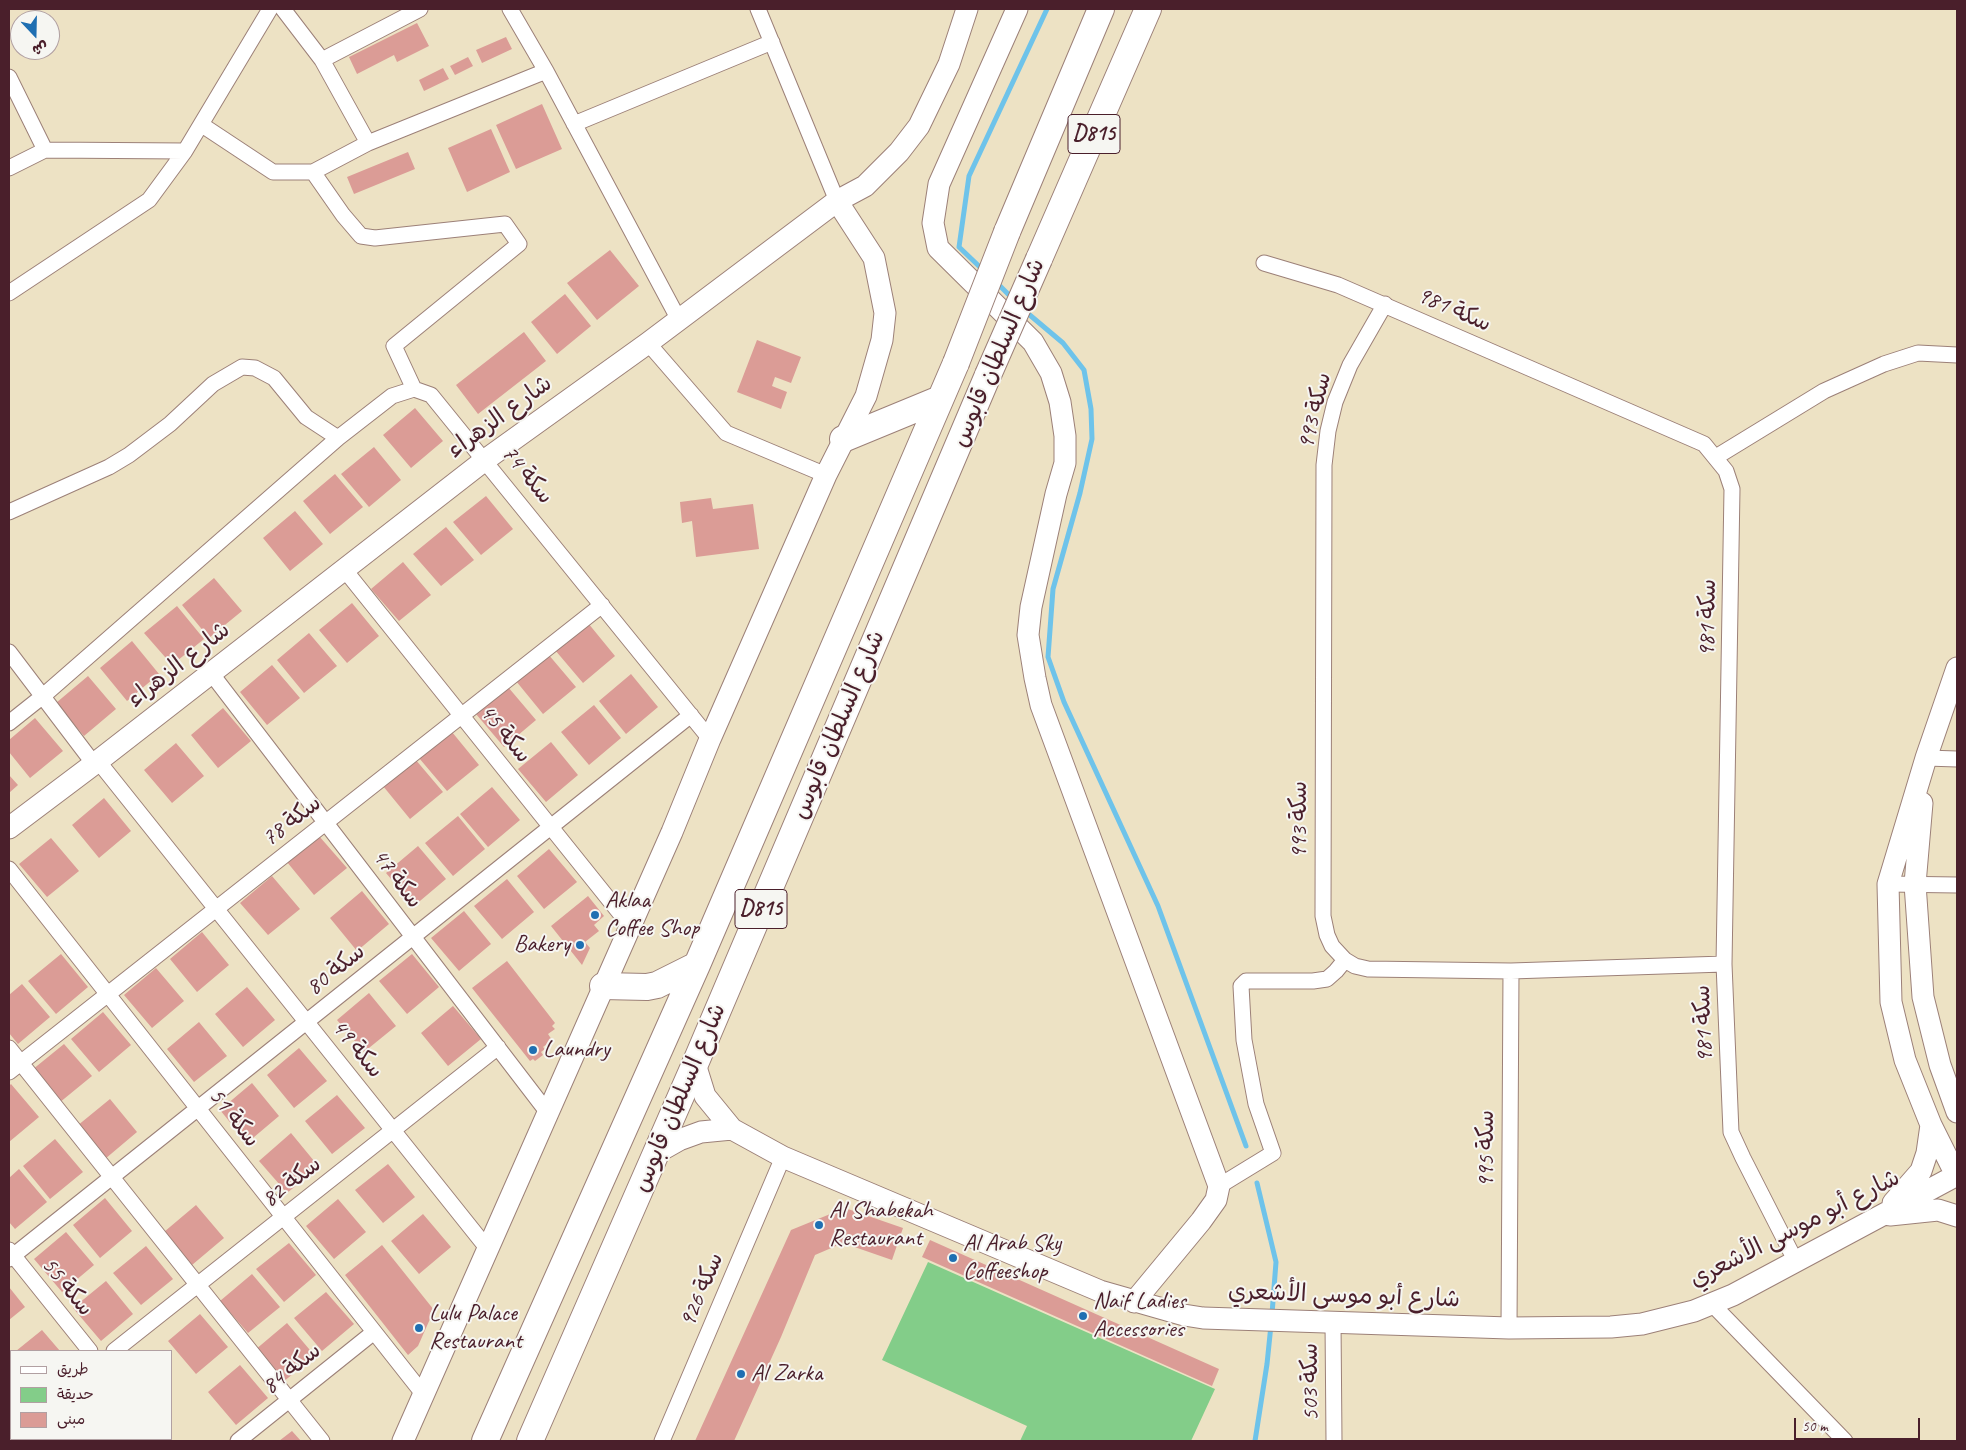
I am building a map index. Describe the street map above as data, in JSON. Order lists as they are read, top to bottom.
{
  "streets": {
    "highway": ["D815", "شارع السلطان قابوس"],
    "street": [
      "سكة 981",
      "سكة 993",
      "شارع الزهراء",
      "سكة 74",
      "سكة 45",
      "سكة 78",
      "سكة 47",
      "سكة 80",
      "سكة 49",
      "سكة 51",
      "سكة 995",
      "سكة 82",
      "شارع أبو موسى الأشعري",
      "سكة 55",
      "سكة 926",
      "سكة 84",
      "سكة 503"
    ]
  },
  "crossings": [
    ["سكة 981", "سكة 993"],
    ["سكة 981", "شارع أبو موسى الأشعري"],
    ["شارع السلطان قابوس", "شارع أبو موسى الأشعري"],
    ["سكة 993", "سكة 995"],
    ["شارع الزهراء", "سكة 74"],
    ["شارع الزهراء", "سكة 45"],
    ["شارع الزهراء", "سكة 47"],
    ["شارع الزهراء", "سكة 49"],
    ["سكة 74", "سكة 78"],
    ["سكة 74", "سكة 80"],
    ["سكة 45", "سكة 78"],
    ["سكة 45", "سكة 80"],
    ["سكة 78", "سكة 47"],
    ["سكة 78", "سكة 49"],
    ["سكة 78", "سكة 51"],
    ["سكة 47", "سكة 80"],
    ["سكة 47", "سكة 82"],
    ["سكة 80", "سكة 49"],
    ["سكة 80", "سكة 51"],
    ["سكة 80", "سكة 55"],
    ["سكة 49", "سكة 82"],
    ["سكة 51", "سكة 82"],
    ["سكة 51", "سكة 84"],
    ["سكة 995", "شارع أبو موسى الأشعري"],
    ["شارع أبو موسى الأشعري", "سكة 926"],
    ["شارع أبو موسى الأشعري", "سكة 503"]
  ],
  "places": [
    "Aklaa Coffee Shop",
    "Bakery",
    "Laundry",
    "Al Shabekah Restaurant",
    "Al Arab Sky Coffeeshop",
    "Naif Ladies Accessories",
    "Lulu Palace Restaurant",
    "Al Zarka"
  ],
  "legend": ["طريق", "حديقة", "مبنى"],
  "scale_bar": "50 m",
  "north": "bottom"
}
